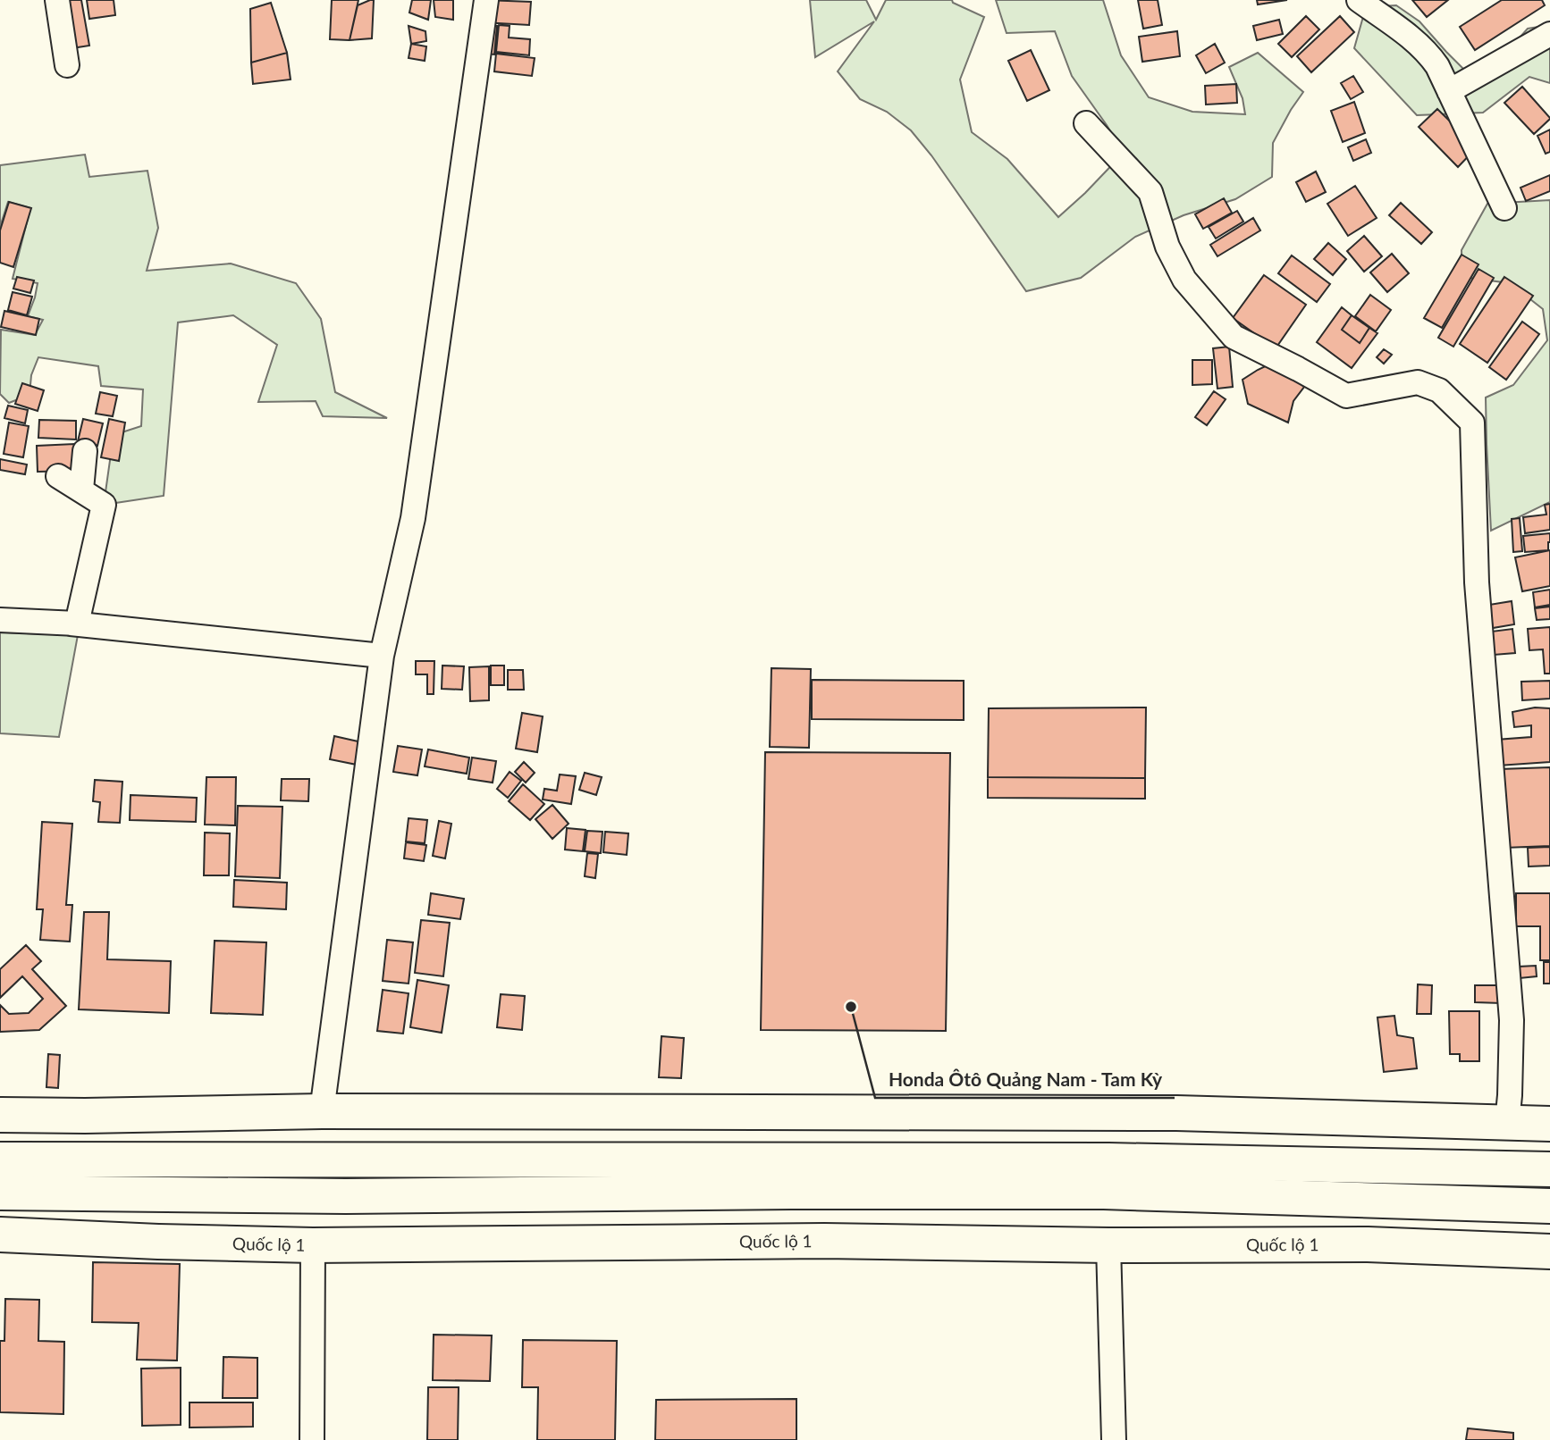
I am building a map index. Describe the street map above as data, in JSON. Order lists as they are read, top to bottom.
{
  "streets": {
    "highway": ["Quốc lộ 1"]
  },
  "places": ["Honda Ôtô Quảng Nam - Tam Kỳ"]
}
